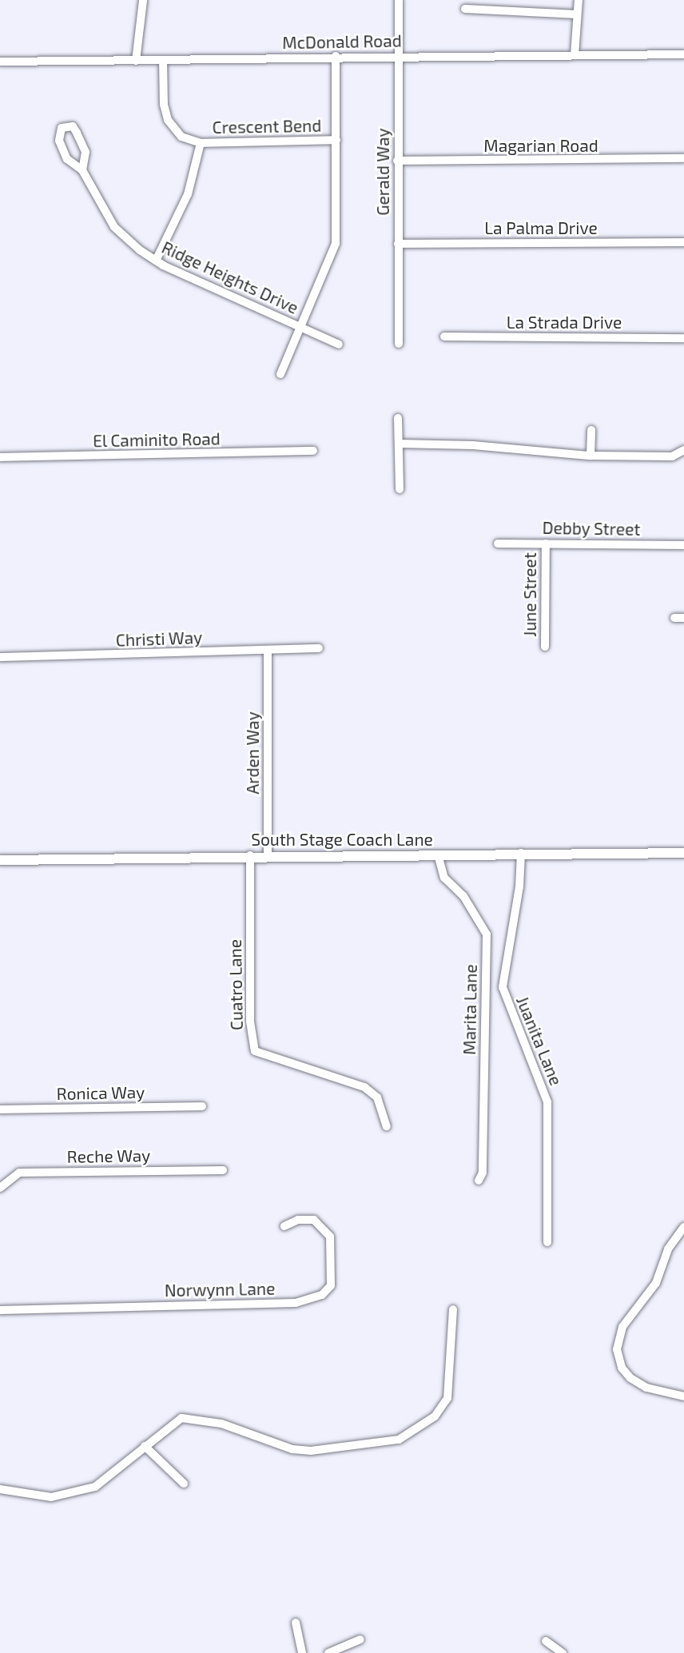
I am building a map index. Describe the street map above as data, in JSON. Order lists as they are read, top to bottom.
{
  "streets": {
    "main road": ["South Stage Coach Lane"],
    "street": [
      "McDonald Road",
      "Crescent Bend",
      "Magarian Road",
      "Gerald Way",
      "La Palma Drive",
      "Ridge Heights Drive",
      "La Strada Drive",
      "El Caminito Road",
      "Debby Street",
      "June Street",
      "Christi Way",
      "Arden Way",
      "Cuatro Lane",
      "Marita Lane",
      "Juanita Lane",
      "Ronica Way",
      "Reche Way",
      "Norwynn Lane"
    ]
  },
  "crossings": [
    ["McDonald Road", "Crescent Bend"],
    ["McDonald Road", "Gerald Way"],
    ["Magarian Road", "Gerald Way"],
    ["Gerald Way", "La Palma Drive"],
    ["Debby Street", "June Street"],
    ["Christi Way", "Arden Way"],
    ["Arden Way", "South Stage Coach Lane"],
    ["South Stage Coach Lane", "Cuatro Lane"],
    ["South Stage Coach Lane", "Marita Lane"],
    ["South Stage Coach Lane", "Juanita Lane"]
  ]
}
